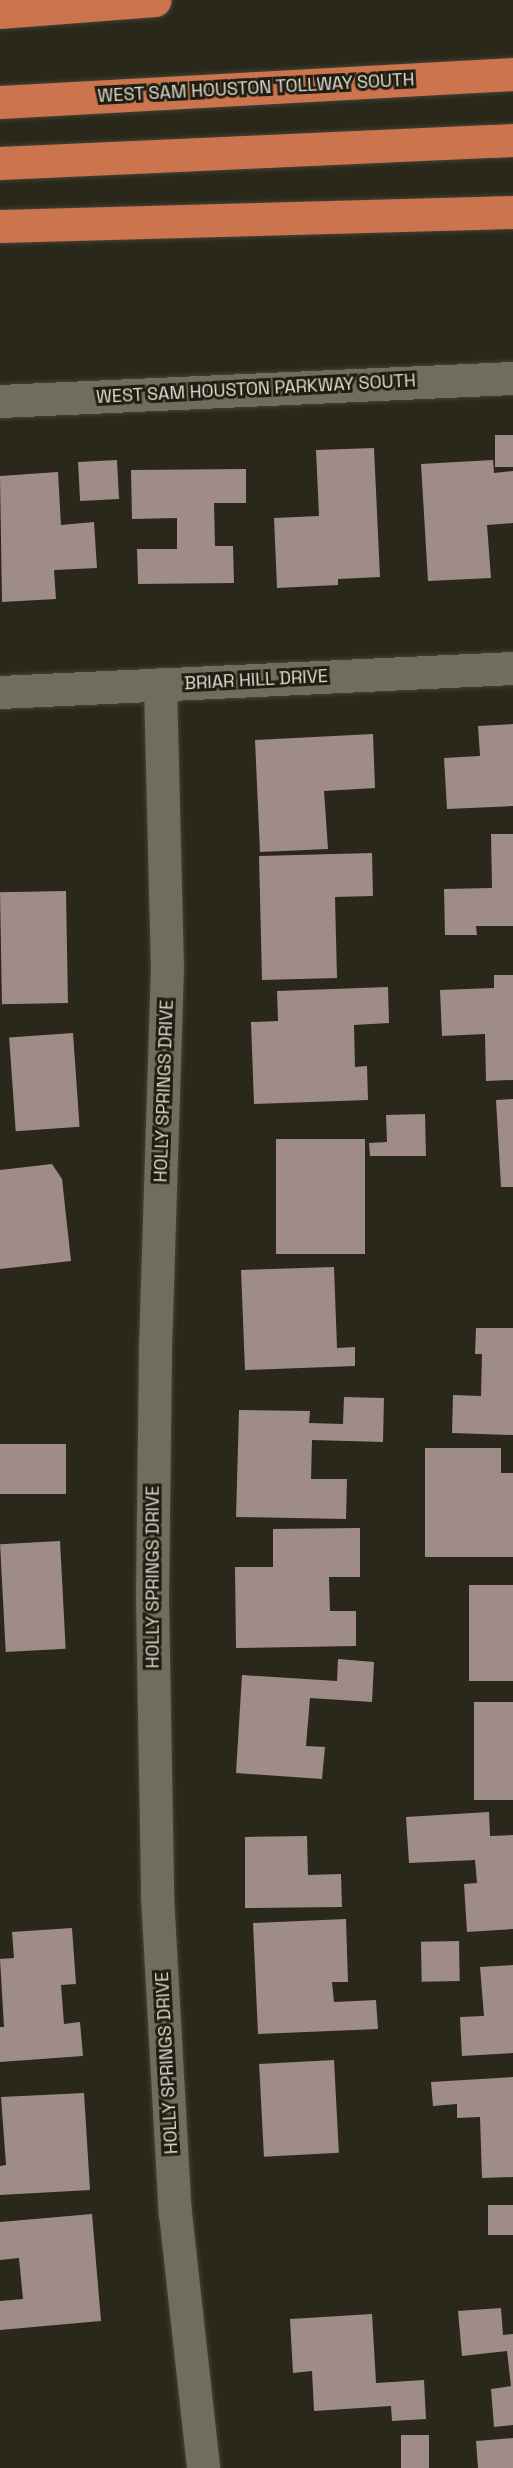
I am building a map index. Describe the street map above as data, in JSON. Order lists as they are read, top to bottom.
{
  "streets": {
    "highway": ["WEST SAM HOUSTON TOLLWAY SOUTH"],
    "street": ["WEST SAM HOUSTON PARKWAY SOUTH", "BRIAR HILL DRIVE", "HOLLY SPRINGS DRIVE"]
  },
  "crossings": [
    ["BRIAR HILL DRIVE", "HOLLY SPRINGS DRIVE"]
  ]
}
